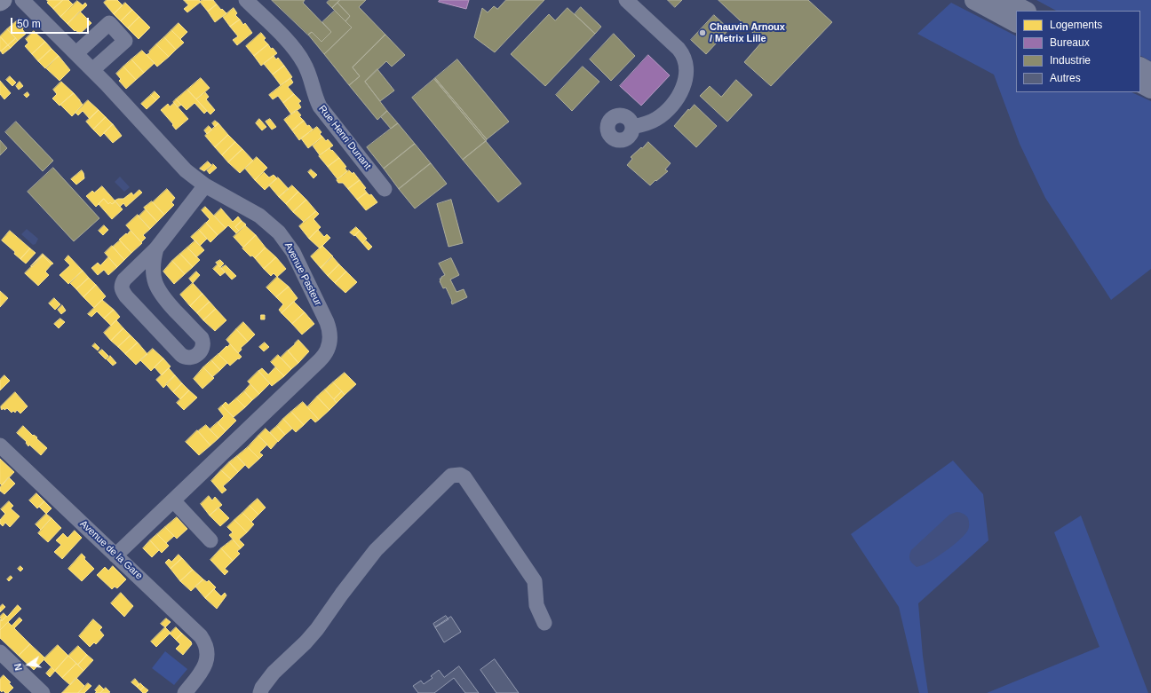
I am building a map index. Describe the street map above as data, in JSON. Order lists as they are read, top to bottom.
{
  "streets": {
    "street": ["Rue Henri Dunant", "Avenue Pasteur", "Avenue de la Gare"]
  },
  "crossings": [
    ["Avenue Pasteur", "Avenue de la Gare"]
  ],
  "places": ["Chauvin Arnoux / Metrix Lille"],
  "legend": [
    "Logements",
    "Bureaux",
    "Industrie",
    "Autres"
  ],
  "scale_bar": "50 m",
  "north": "left"
}
